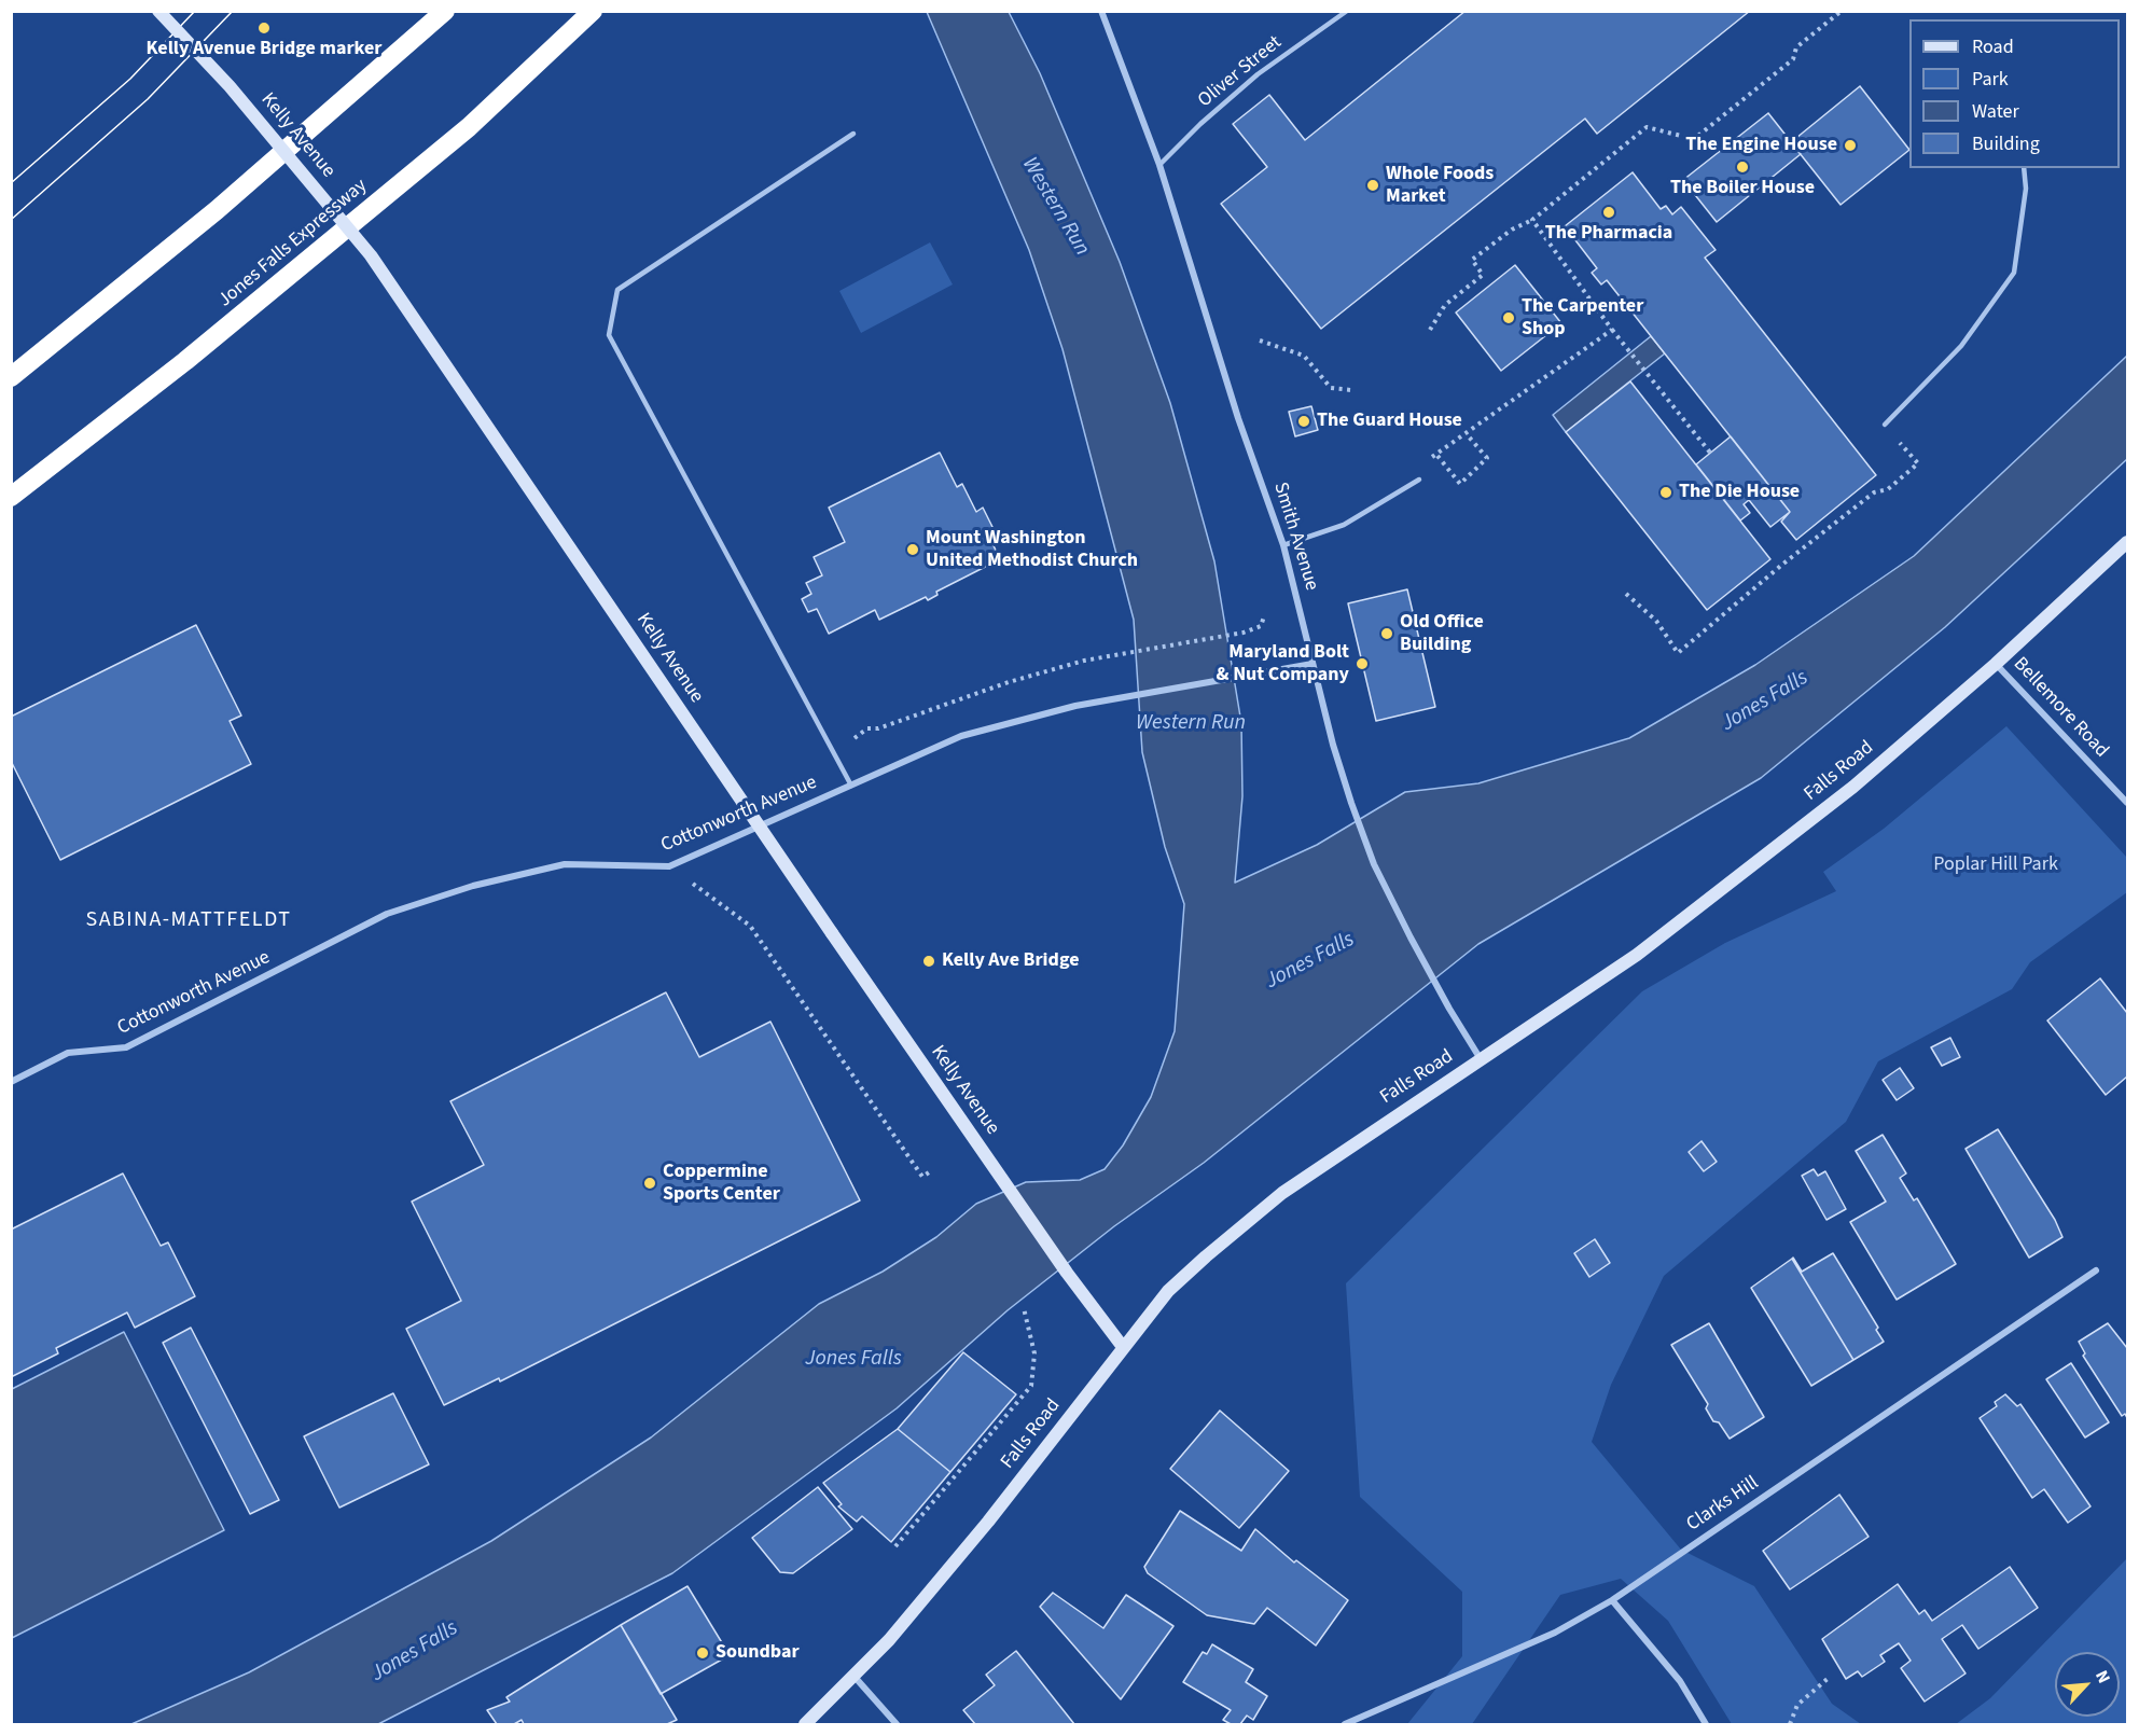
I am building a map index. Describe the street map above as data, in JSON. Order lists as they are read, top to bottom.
{
  "streets": {
    "highway": ["Jones Falls Expressway"],
    "main road": ["Kelly Avenue", "Falls Road"],
    "street": [
      "Smith Avenue",
      "Bellemore Road",
      "Cottonworth Avenue",
      "Clarks Hill"
    ],
    "lane": ["Oliver Street"]
  },
  "crossings": [
    ["Oliver Street", "Smith Avenue"],
    ["Kelly Avenue", "Falls Road"],
    ["Smith Avenue", "Falls Road"],
    ["Smith Avenue", "Cottonworth Avenue"],
    ["Bellemore Road", "Falls Road"]
  ],
  "districts": ["SABINA-MATTFELDT"],
  "water": ["Western Run", "Jones Falls"],
  "parks": ["Poplar Hill Park"],
  "places": [
    "Kelly Avenue Bridge marker",
    "The Engine House",
    "The Boiler House",
    "Whole Foods Market",
    "The Pharmacia",
    "The Carpenter Shop",
    "The Guard House",
    "The Die House",
    "Mount Washington United Methodist Church",
    "Old Office Building",
    "Maryland Bolt & Nut Company",
    "Kelly Ave Bridge",
    "Coppermine Sports Center",
    "Soundbar"
  ],
  "legend": [
    "Road",
    "Park",
    "Water",
    "Building"
  ],
  "north": "top right"
}
